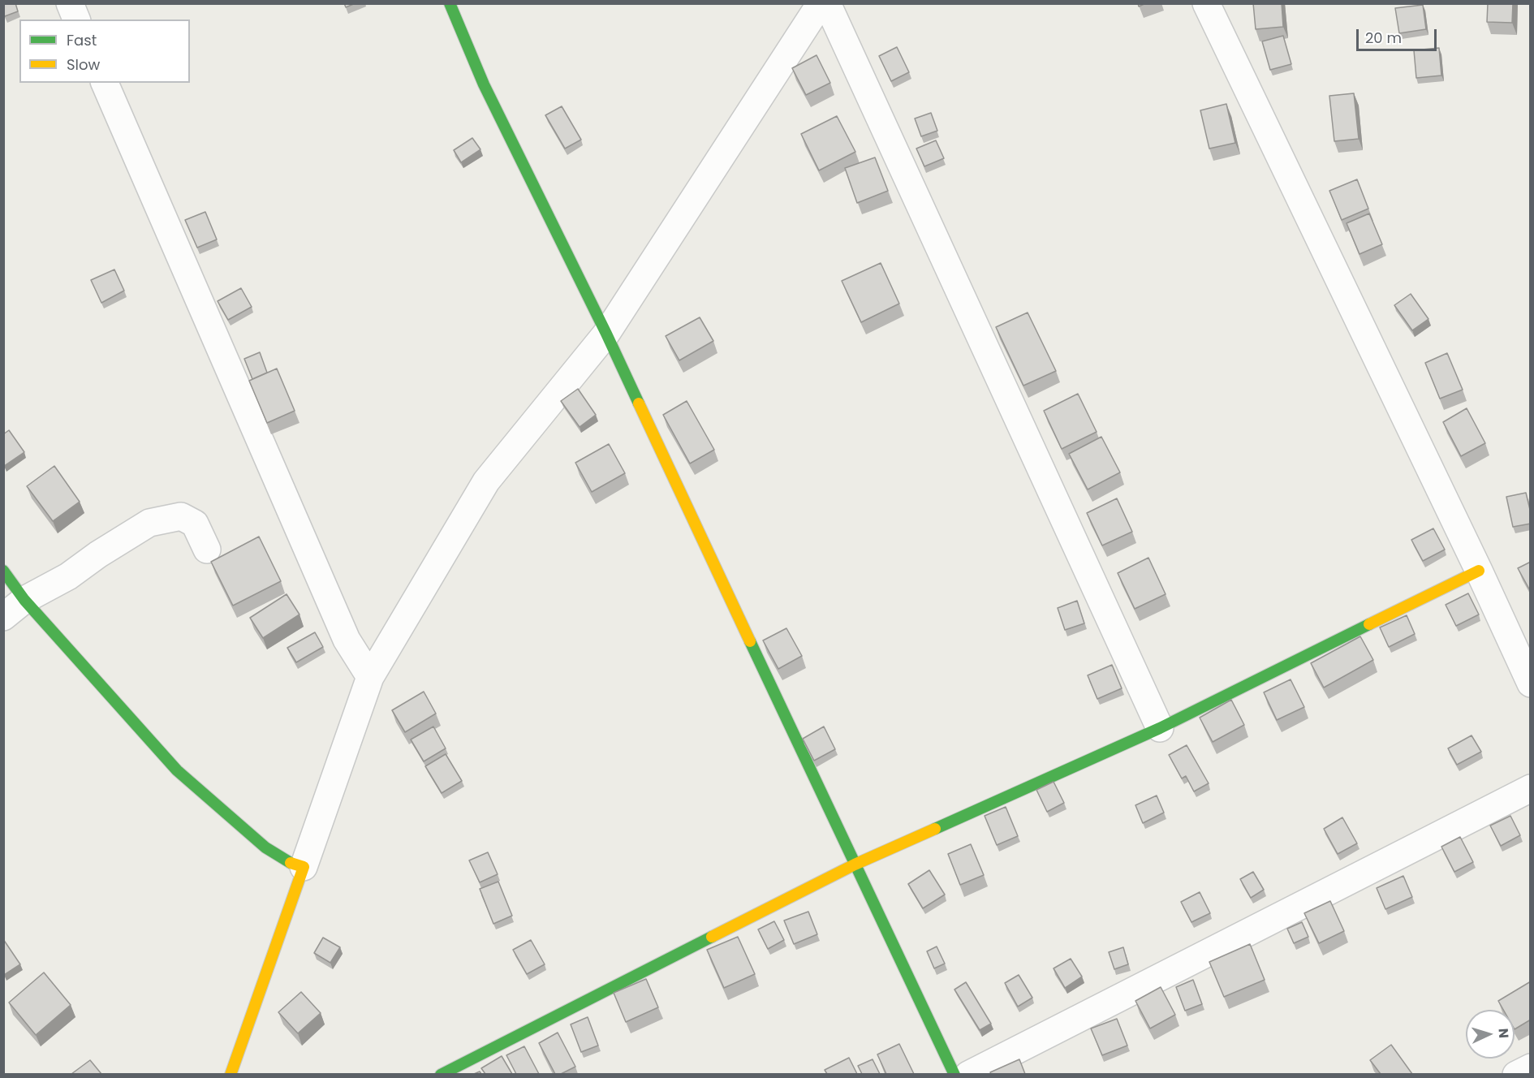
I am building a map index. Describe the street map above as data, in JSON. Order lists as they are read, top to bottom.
{
  "legend": ["Fast", "Slow"],
  "scale_bar": "20 m",
  "north": "right"
}
